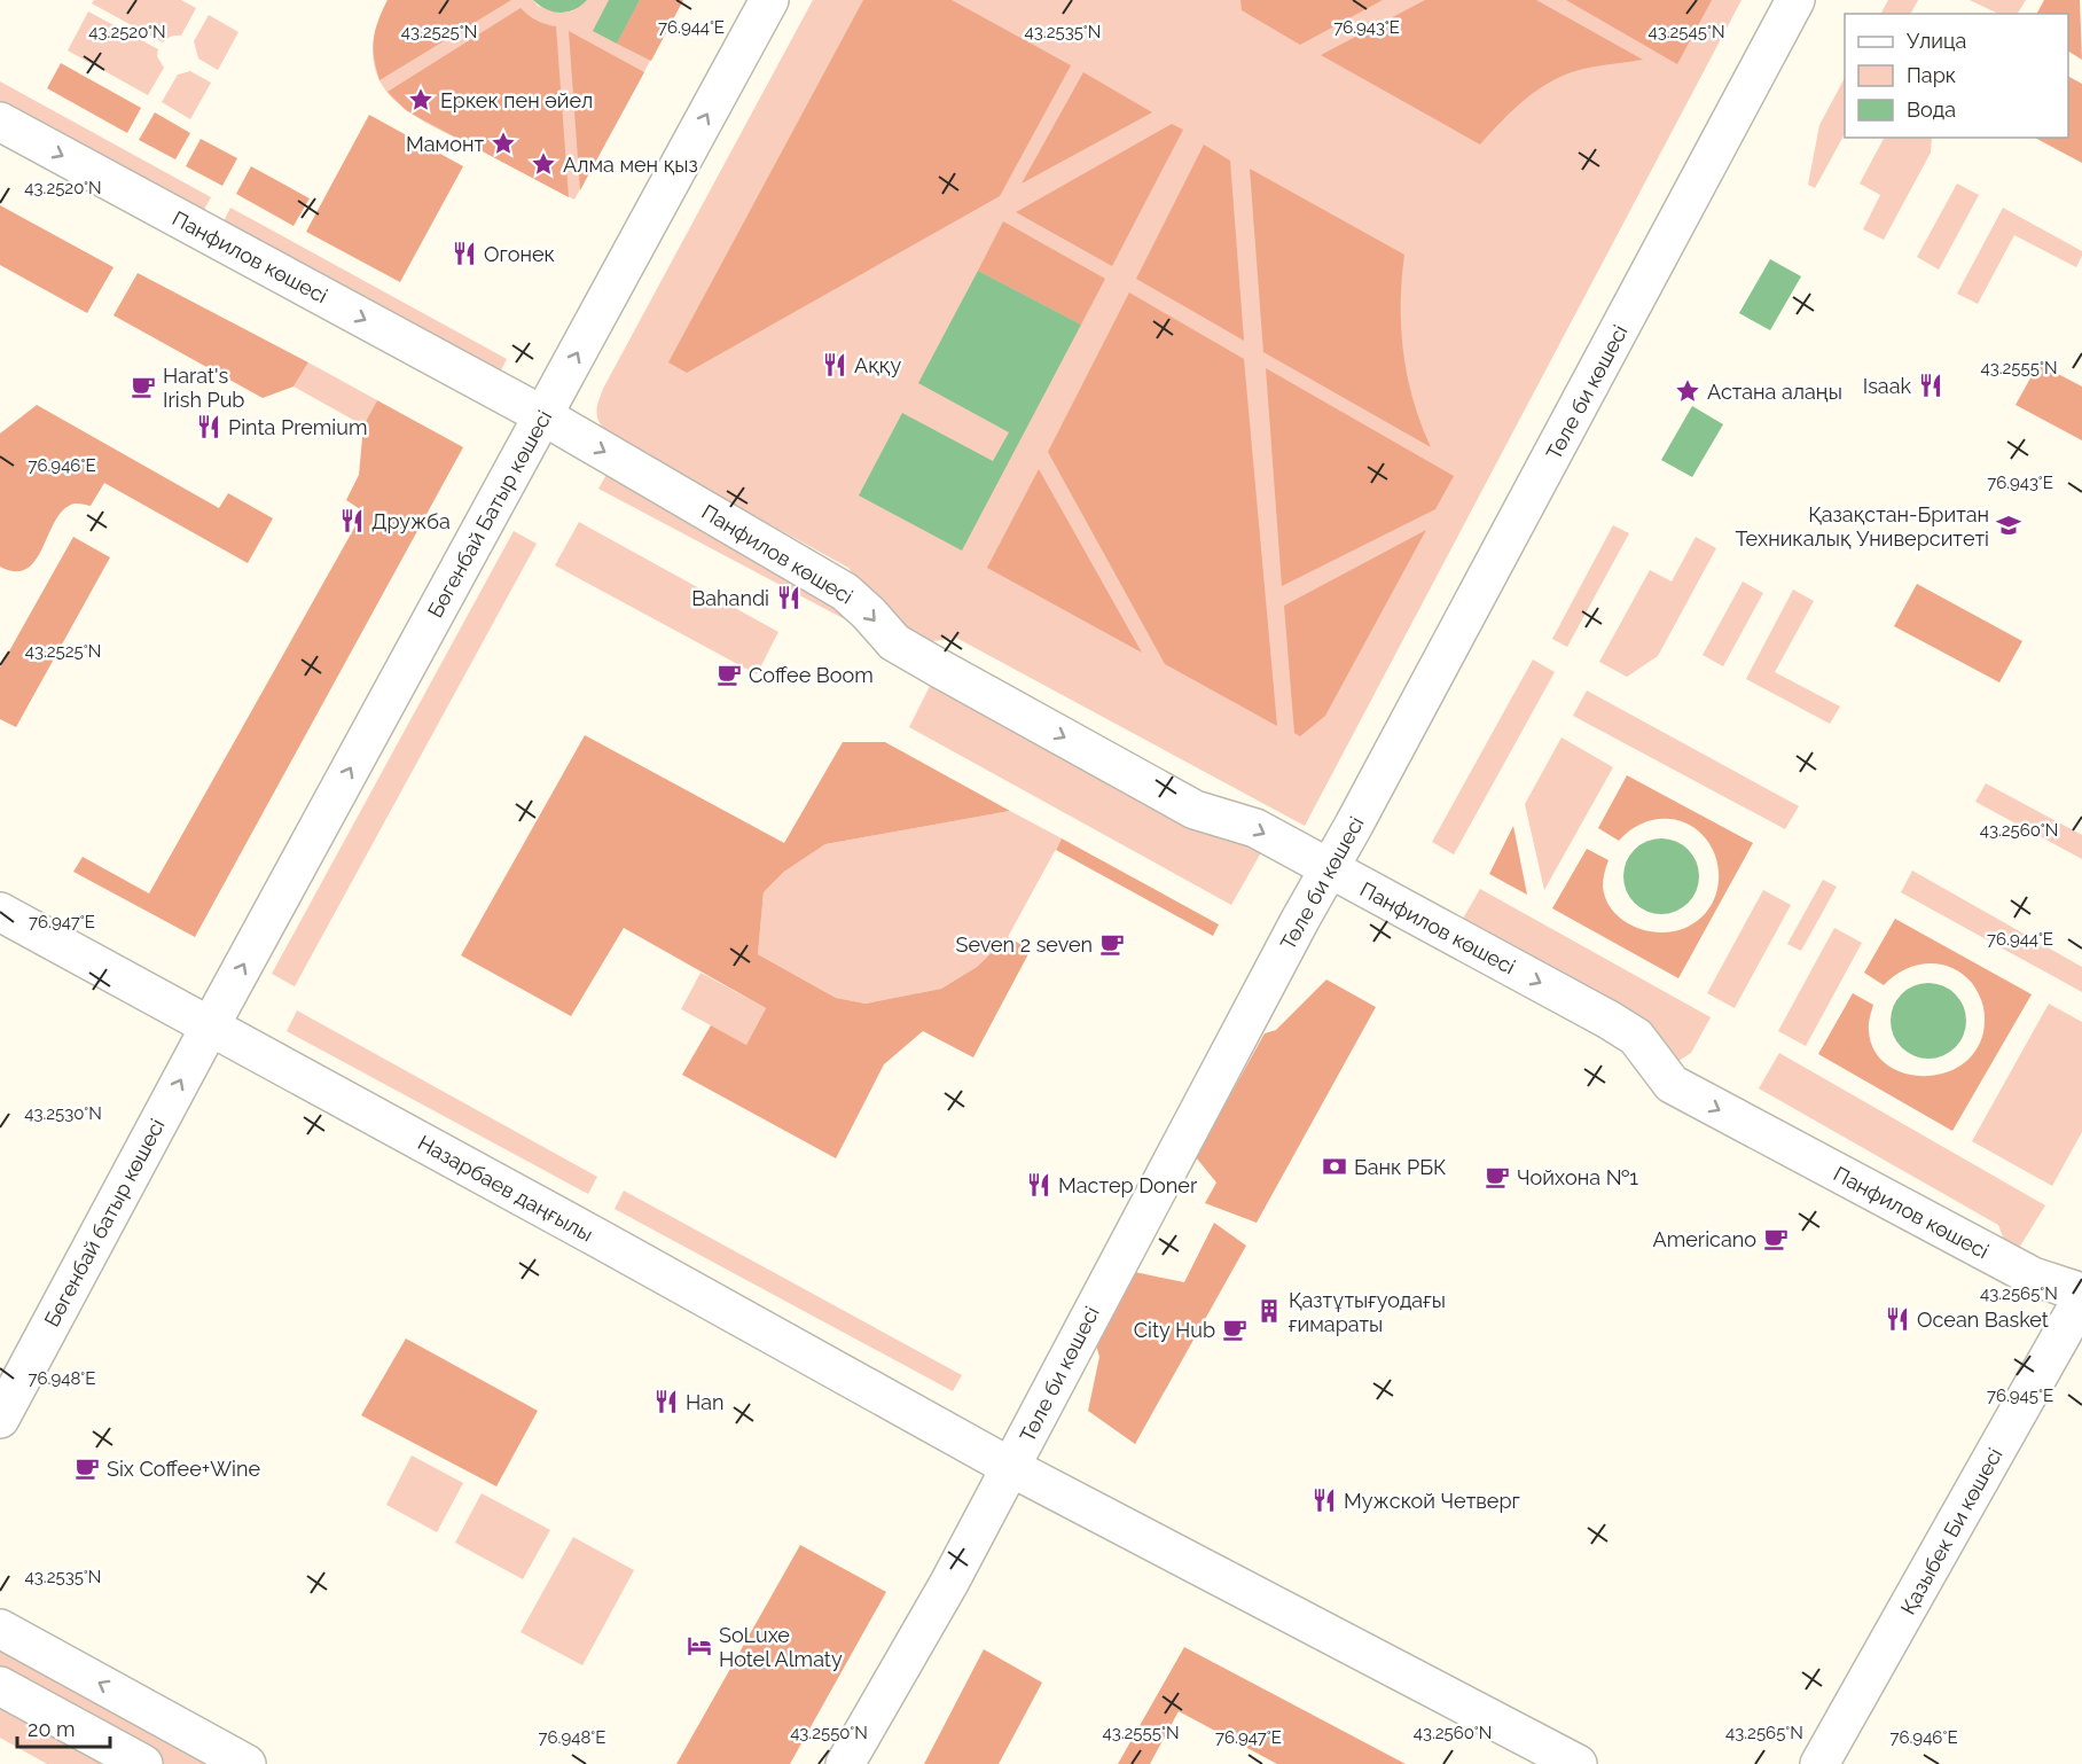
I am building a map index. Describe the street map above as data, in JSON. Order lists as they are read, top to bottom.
{
  "streets": {
    "street": [
      "Панфилов көшесі",
      "Төле би көшесі",
      "Бөгенбай Батыр көшесі",
      "Назарбаев даңғылы",
      "Бөгенбай батыр көшесі",
      "Қазыбек Би көшесі"
    ]
  },
  "crossings": [
    ["Панфилов көшесі", "Төле би көшесі"],
    ["Панфилов көшесі", "Бөгенбай Батыр көшесі"],
    ["Панфилов көшесі", "Қазыбек Би көшесі"],
    ["Төле би көшесі", "Назарбаев даңғылы"],
    ["Бөгенбай Батыр көшесі", "Назарбаев даңғылы"],
    ["Бөгенбай Батыр көшесі", "Бөгенбай батыр көшесі"],
    ["Назарбаев даңғылы", "Бөгенбай батыр көшесі"]
  ],
  "one_way": ["Панфилов көшесі", "Бөгенбай Батыр көшесі", "Бөгенбай батыр көшесі"],
  "places": {
    "place": [
      "Еркек пен әйел",
      "Мамонт",
      "Алма мен қыз",
      "Астана алаңы"
    ],
    "restaurant": [
      "Огонек",
      "Аққу",
      "Isaak",
      "Pinta Premium",
      "Дружба",
      "Bahandi",
      "Мастер Doner",
      "Ocean Basket",
      "Han",
      "Мужской Четверг"
    ],
    "cafe": [
      "Harat's Irish Pub",
      "Coffee Boom",
      "Seven 2 seven",
      "Чойхона №1",
      "Americano",
      "City Hub",
      "Six Coffee+Wine"
    ],
    "school or university": ["Қазақстан-Британ Техникалық Университеті"],
    "bank": ["Банк РБК"],
    "building": ["Қазтұтығуодағы ғимараты"],
    "hotel": ["SoLuxe Hotel Almaty"]
  },
  "legend": ["Улица", "Парк", "Вода"],
  "scale_bar": "20 m",
  "coordinates": [
    "76.943°E",
    "76.944°E",
    "43.2520°N",
    "43.2525°N",
    "43.2535°N",
    "43.2545°N",
    "43.2555°N",
    "76.946°E",
    "43.2560°N",
    "76.947°E",
    "43.2530°N",
    "43.2565°N",
    "76.948°E",
    "76.945°E",
    "43.2550°N"
  ]
}
